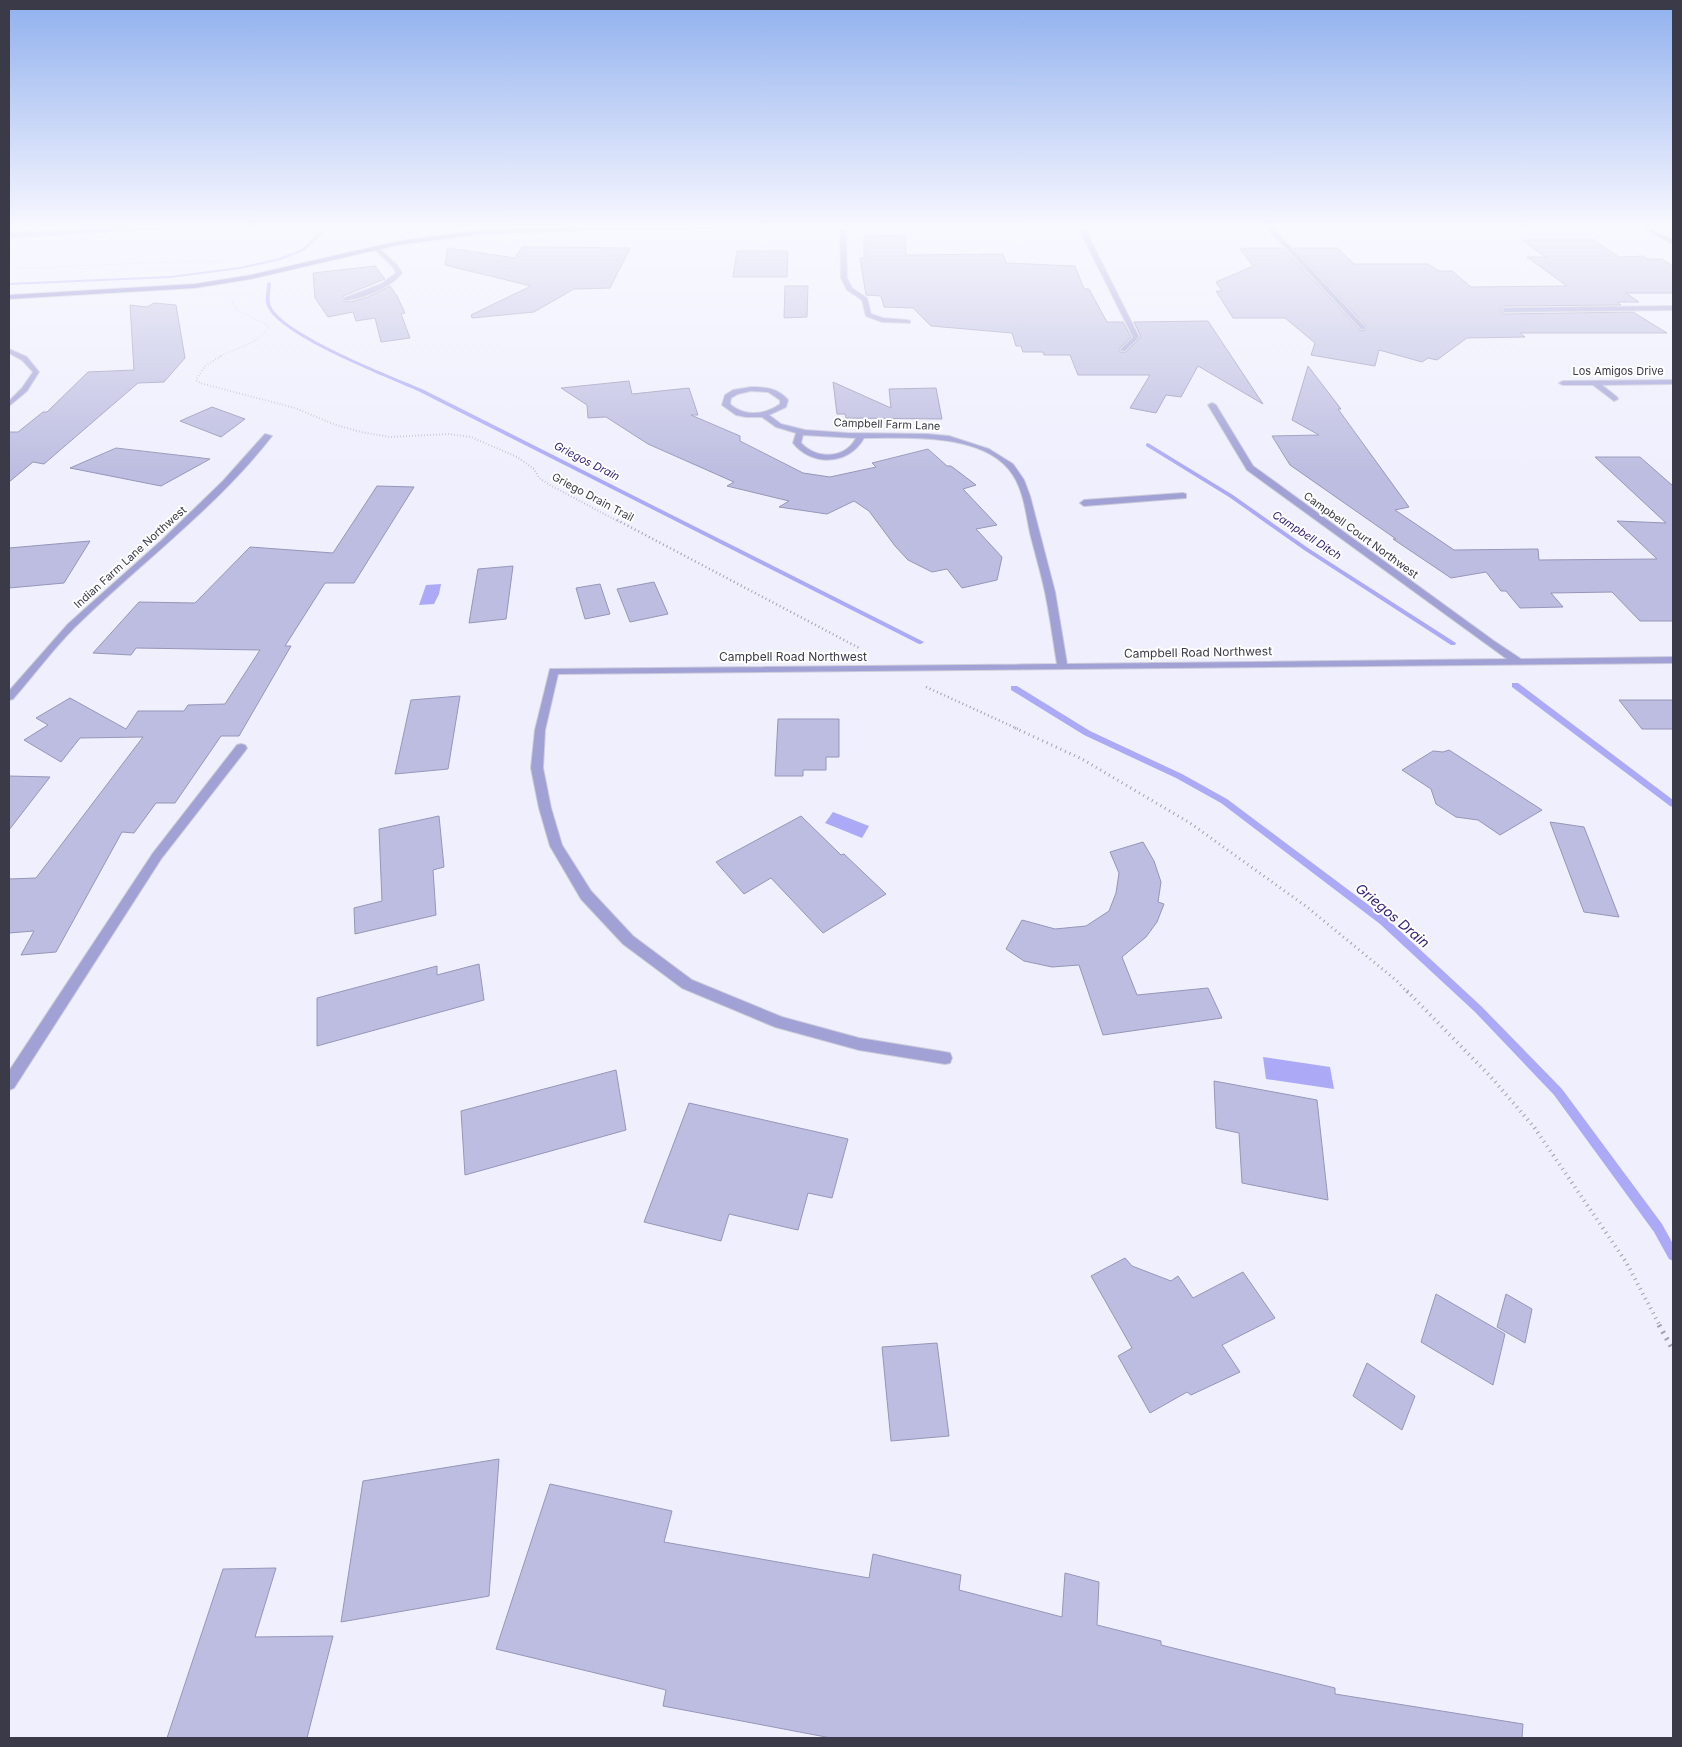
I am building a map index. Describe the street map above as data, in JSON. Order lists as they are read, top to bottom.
{
  "streets": {
    "street": [
      "Los Amigos Drive",
      "Campbell Farm Lane",
      "Campbell Court Northwest",
      "Indian Farm Lane Northwest",
      "Campbell Road Northwest"
    ],
    "path": ["Griego Drain Trail"]
  },
  "crossings": [
    ["Campbell Farm Lane", "Campbell Road Northwest"],
    ["Griego Drain Trail", "Campbell Road Northwest"],
    ["Campbell Court Northwest", "Campbell Road Northwest"]
  ],
  "water": ["Griegos Drain", "Campbell Ditch"]
}
